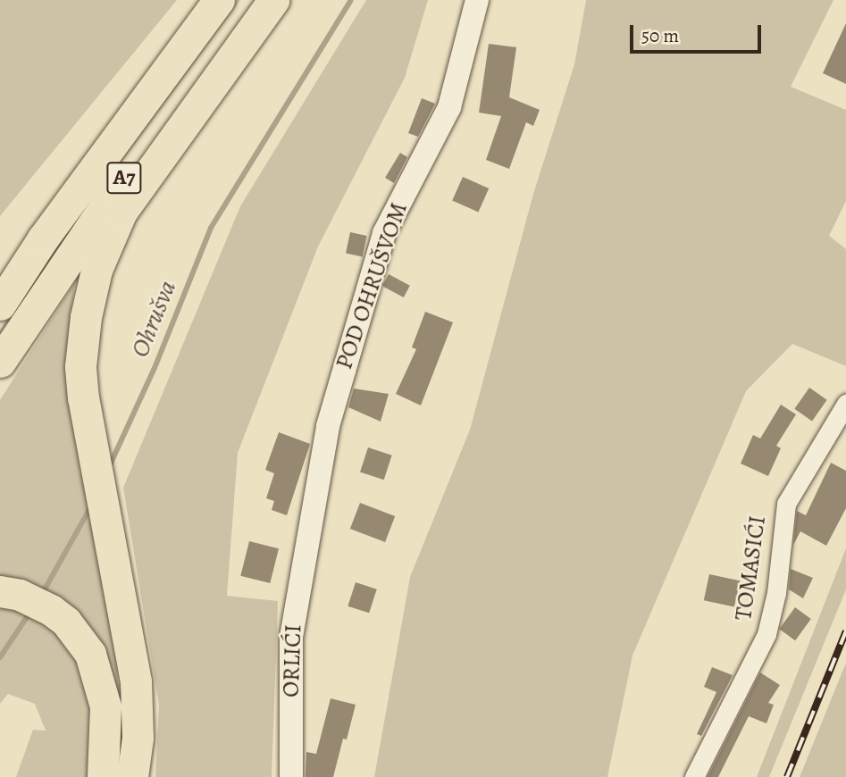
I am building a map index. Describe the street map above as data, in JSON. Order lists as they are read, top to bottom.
{
  "streets": {
    "highway": ["A7"],
    "street": ["POD OHRUŠVOM", "TOMASIĆI", "ORLIĆI"]
  },
  "crossings": [
    ["POD OHRUŠVOM", "ORLIĆI"]
  ],
  "water": ["Ohrušva"],
  "scale_bar": "50 m"
}
